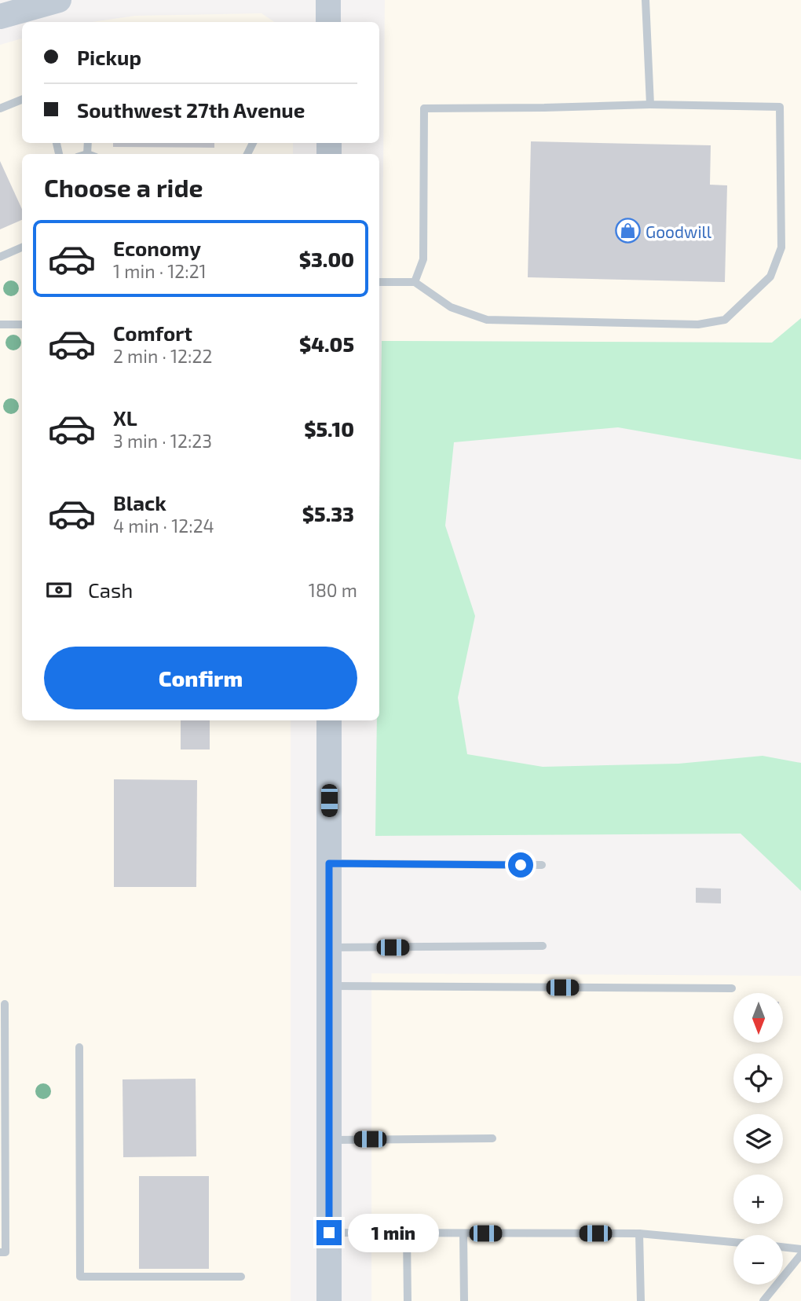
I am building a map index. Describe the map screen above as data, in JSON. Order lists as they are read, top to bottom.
{
  "places": {
    "shop": ["Goodwill"]
  },
  "north": "bottom",
  "page": {
    "banner": ["Pickup", "Southwest 27th Avenue"],
    "heading": "Choose a ride",
    "list": [
      {
        "name": "Economy",
        "note": "1 min · 12:21",
        "value": "$3.00"
      },
      {
        "name": "Comfort",
        "note": "2 min · 12:22",
        "value": "$4.05"
      },
      {
        "name": "XL",
        "note": "3 min · 12:23",
        "value": "$5.10"
      },
      {
        "name": "Black",
        "note": "4 min · 12:24",
        "value": "$5.33"
      }
    ],
    "pay": ["Cash", "180 m"],
    "buttons": "Confirm",
    "map_buttons": ["+", "−"],
    "bubble": "1 min"
  }
}
